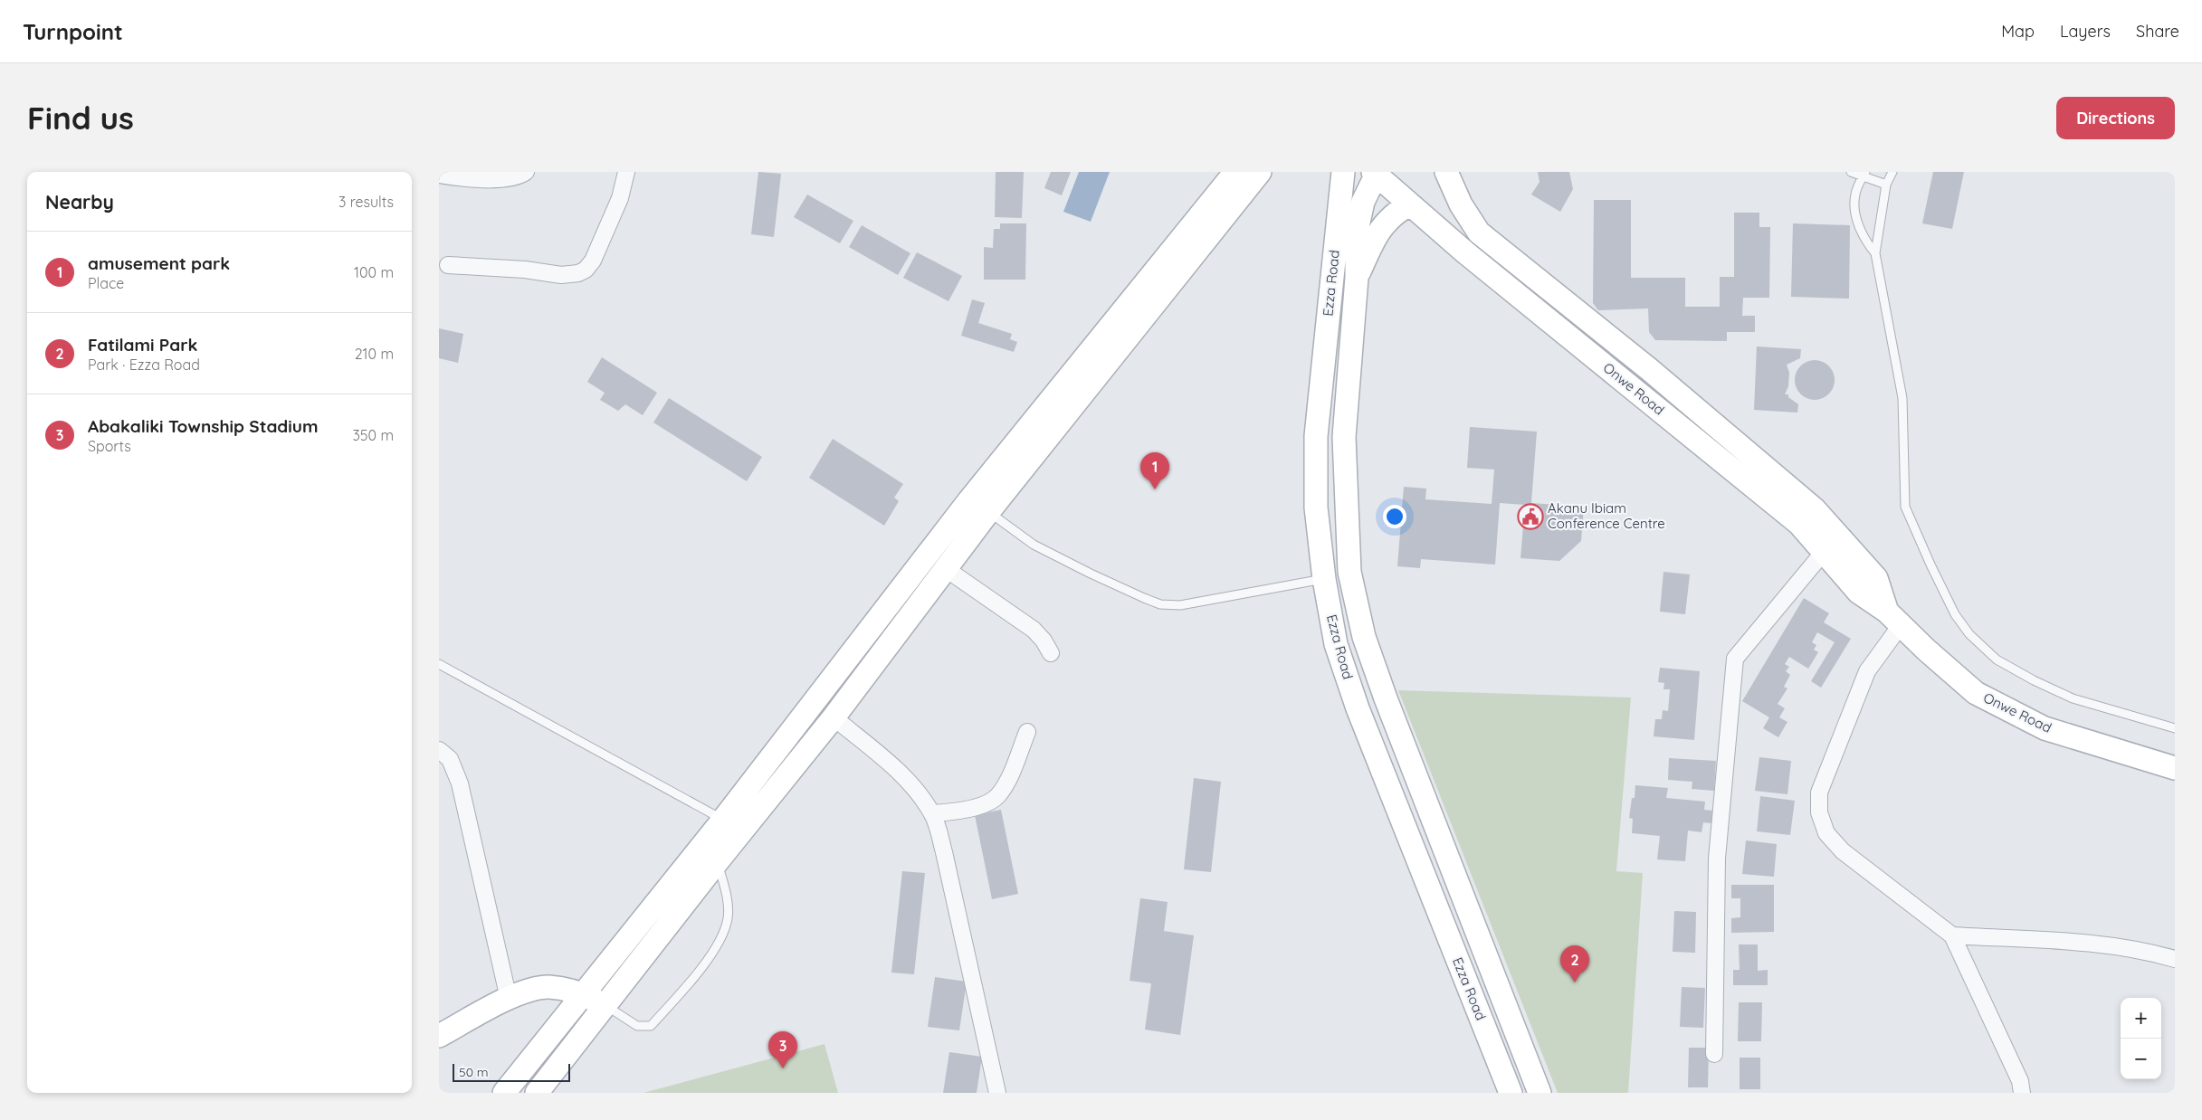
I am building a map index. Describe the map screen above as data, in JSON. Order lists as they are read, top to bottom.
{
  "streets": {
    "main road": ["Ezza Road", "Onwe Road"]
  },
  "crossings": [
    ["Ezza Road", "Onwe Road"]
  ],
  "places": {
    "public building": ["Akanu Ibiam Conference Centre"]
  },
  "scale_bar": "50 m",
  "page": {
    "header": "Turnpoint",
    "nav": ["Map", "Layers", "Share"],
    "buttons": "Directions",
    "title": "Find us",
    "heading": ["Nearby", "3 results"],
    "list": [
      {
        "mark": "1",
        "name": "amusement park",
        "note": "Place",
        "value": "100 m"
      },
      {
        "mark": "2",
        "name": "Fatilami Park",
        "note": "Park · Ezza Road",
        "value": "210 m"
      },
      {
        "mark": "3",
        "name": "Abakaliki Township Stadium",
        "note": "Sports",
        "value": "350 m"
      }
    ],
    "pins": ["1", "2", "3"],
    "map_buttons": ["+", "−"],
    "scale": "50 m"
  }
}
